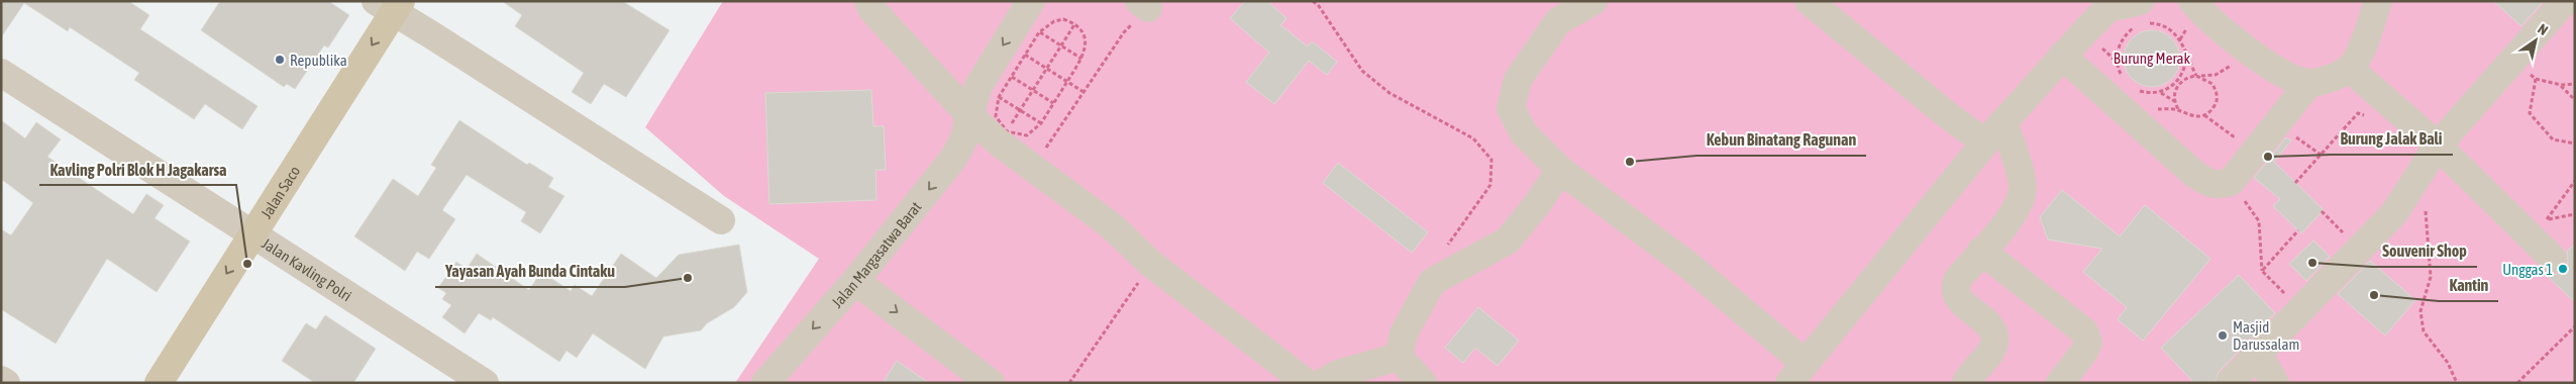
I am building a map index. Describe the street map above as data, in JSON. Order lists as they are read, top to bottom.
{
  "streets": {
    "main road": ["Jalan Saco"],
    "street": ["Jalan Margasatwa Barat", "Jalan Kavling Polri"]
  },
  "crossings": [
    ["Jalan Saco", "Jalan Kavling Polri"]
  ],
  "one_way": ["Jalan Saco", "Jalan Margasatwa Barat"],
  "parks": ["Burung Merak"],
  "places": [
    "Republika",
    "Burung Jalak Bali",
    "Kebun Binatang Ragunan",
    "Souvenir Shop",
    "Kavling Polri Blok H Jagakarsa",
    "Unggas 1",
    "Yayasan Ayah Bunda Cintaku",
    "Kantin",
    "Masjid Darussalam"
  ],
  "north": "top right"
}
